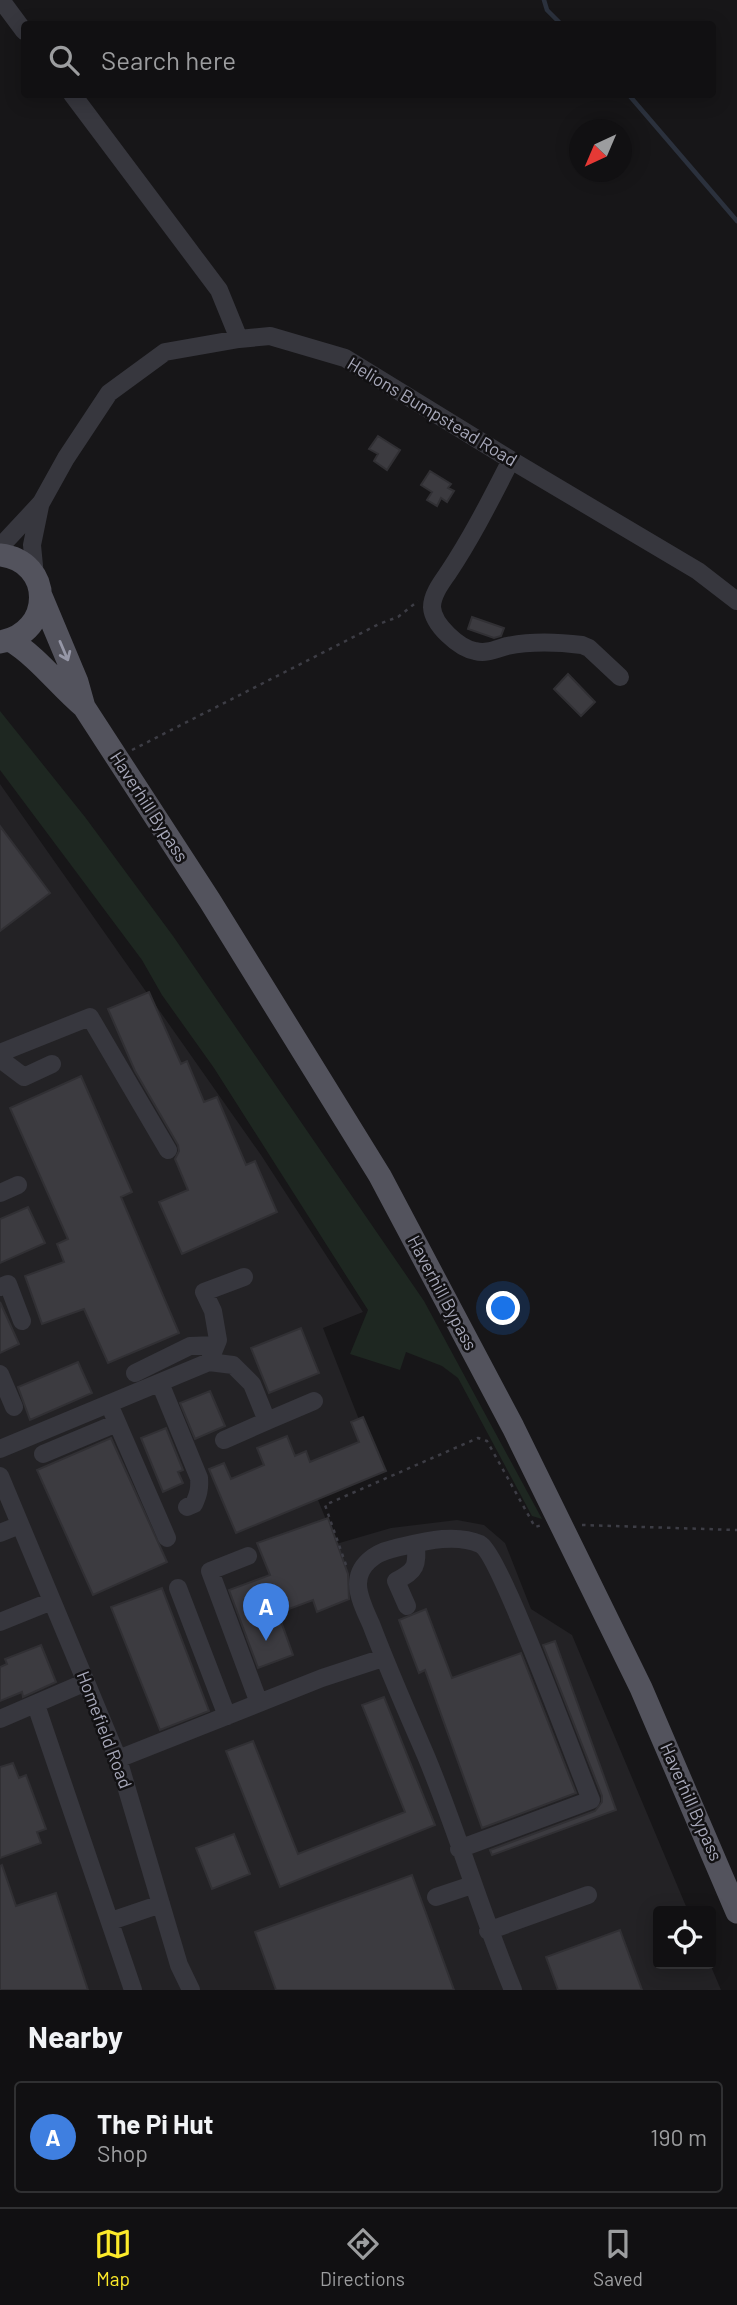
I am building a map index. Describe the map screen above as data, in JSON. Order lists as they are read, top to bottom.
{
  "streets": {
    "main road": ["Haverhill Bypass"],
    "street": ["Helions Bumpstead Road", "Homefield Road"]
  },
  "crossings": [
    ["Helions Bumpstead Road", "Haverhill Bypass"]
  ],
  "north": "bottom left",
  "page": {
    "search": "Search here",
    "pins": "A",
    "heading": "Nearby",
    "list": [
      {
        "mark": "A",
        "name": "The Pi Hut",
        "note": "Shop",
        "value": "190 m"
      }
    ],
    "nav": ["Map", "Directions", "Saved"]
  }
}
